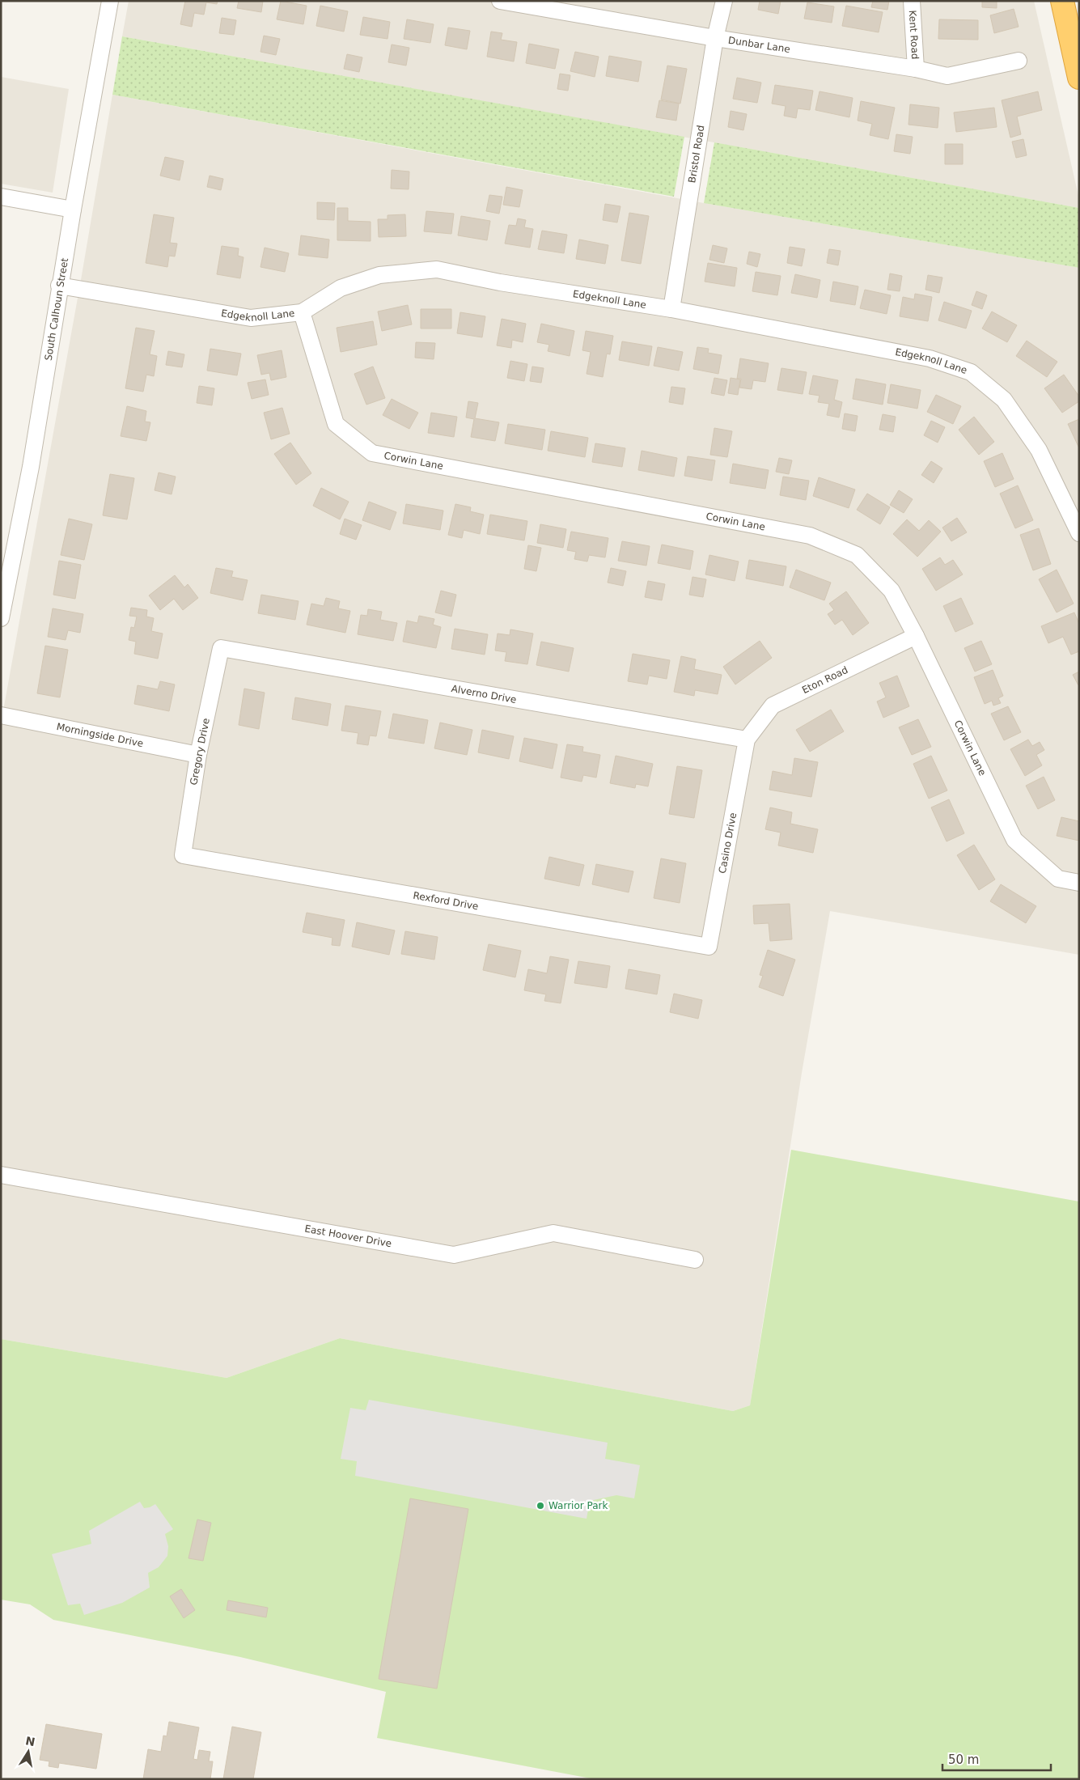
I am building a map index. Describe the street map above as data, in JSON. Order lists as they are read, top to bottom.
{
  "streets": {
    "street": [
      "Kent Road",
      "Dunbar Lane",
      "Bristol Road",
      "Edgeknoll Lane",
      "South Calhoun Street",
      "Corwin Lane",
      "Eton Road",
      "Alverno Drive",
      "Morningside Drive",
      "Gregory Drive",
      "Casino Drive",
      "Rexford Drive",
      "East Hoover Drive"
    ]
  },
  "crossings": [
    ["Kent Road", "Dunbar Lane"],
    ["Dunbar Lane", "Bristol Road"],
    ["Bristol Road", "Edgeknoll Lane"],
    ["Edgeknoll Lane", "South Calhoun Street"],
    ["Edgeknoll Lane", "Corwin Lane"],
    ["Corwin Lane", "Eton Road"],
    ["Eton Road", "Alverno Drive"],
    ["Eton Road", "Casino Drive"],
    ["Alverno Drive", "Gregory Drive"],
    ["Alverno Drive", "Casino Drive"],
    ["Morningside Drive", "Gregory Drive"],
    ["Gregory Drive", "Rexford Drive"],
    ["Casino Drive", "Rexford Drive"]
  ],
  "places": ["Warrior Park"],
  "scale_bar": "50 m",
  "north": "top"
}
